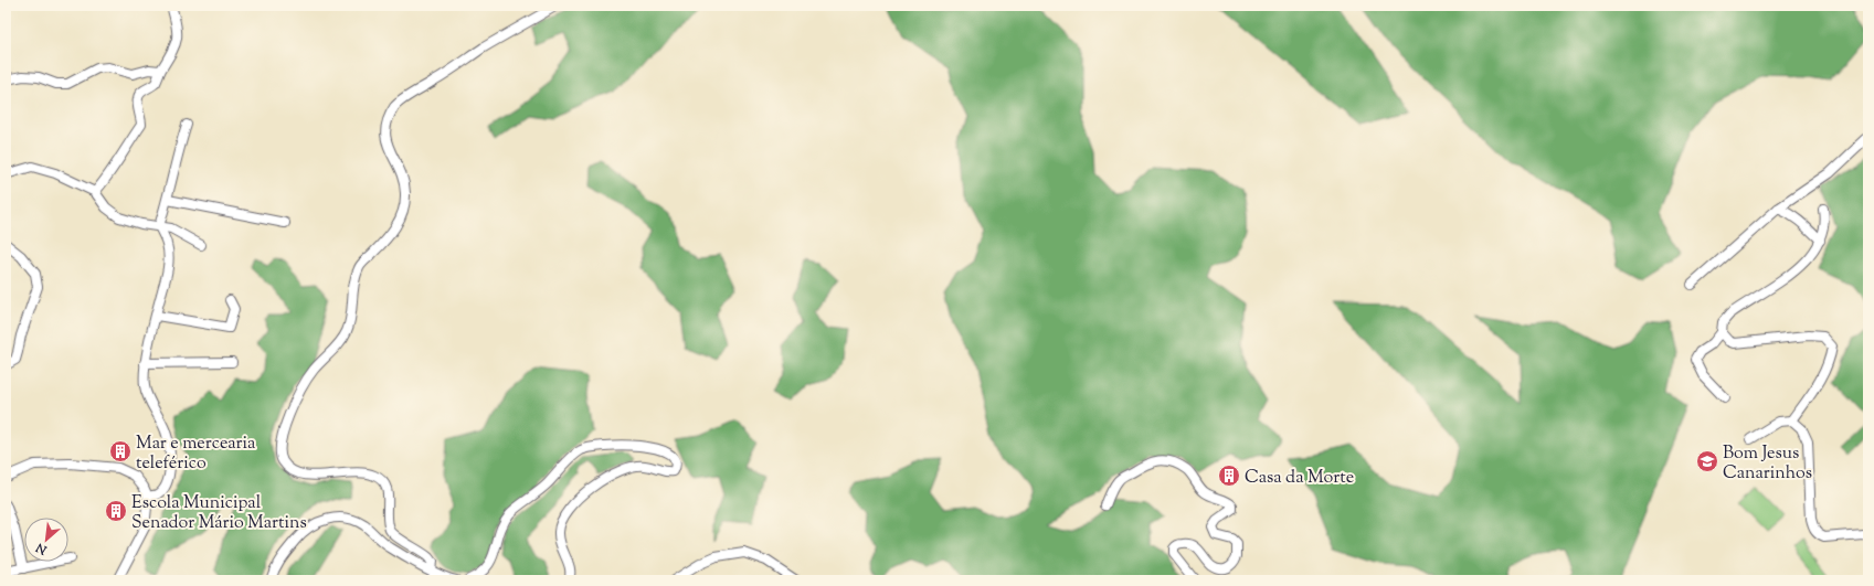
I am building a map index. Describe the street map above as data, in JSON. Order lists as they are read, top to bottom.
{
  "places": {
    "building": ["Mar e mercearia teleférico", "Casa da Morte", "Escola Municipal Senador Mário Martins"],
    "school or university": ["Bom Jesus Canarinhos"]
  },
  "north": "bottom left"
}
